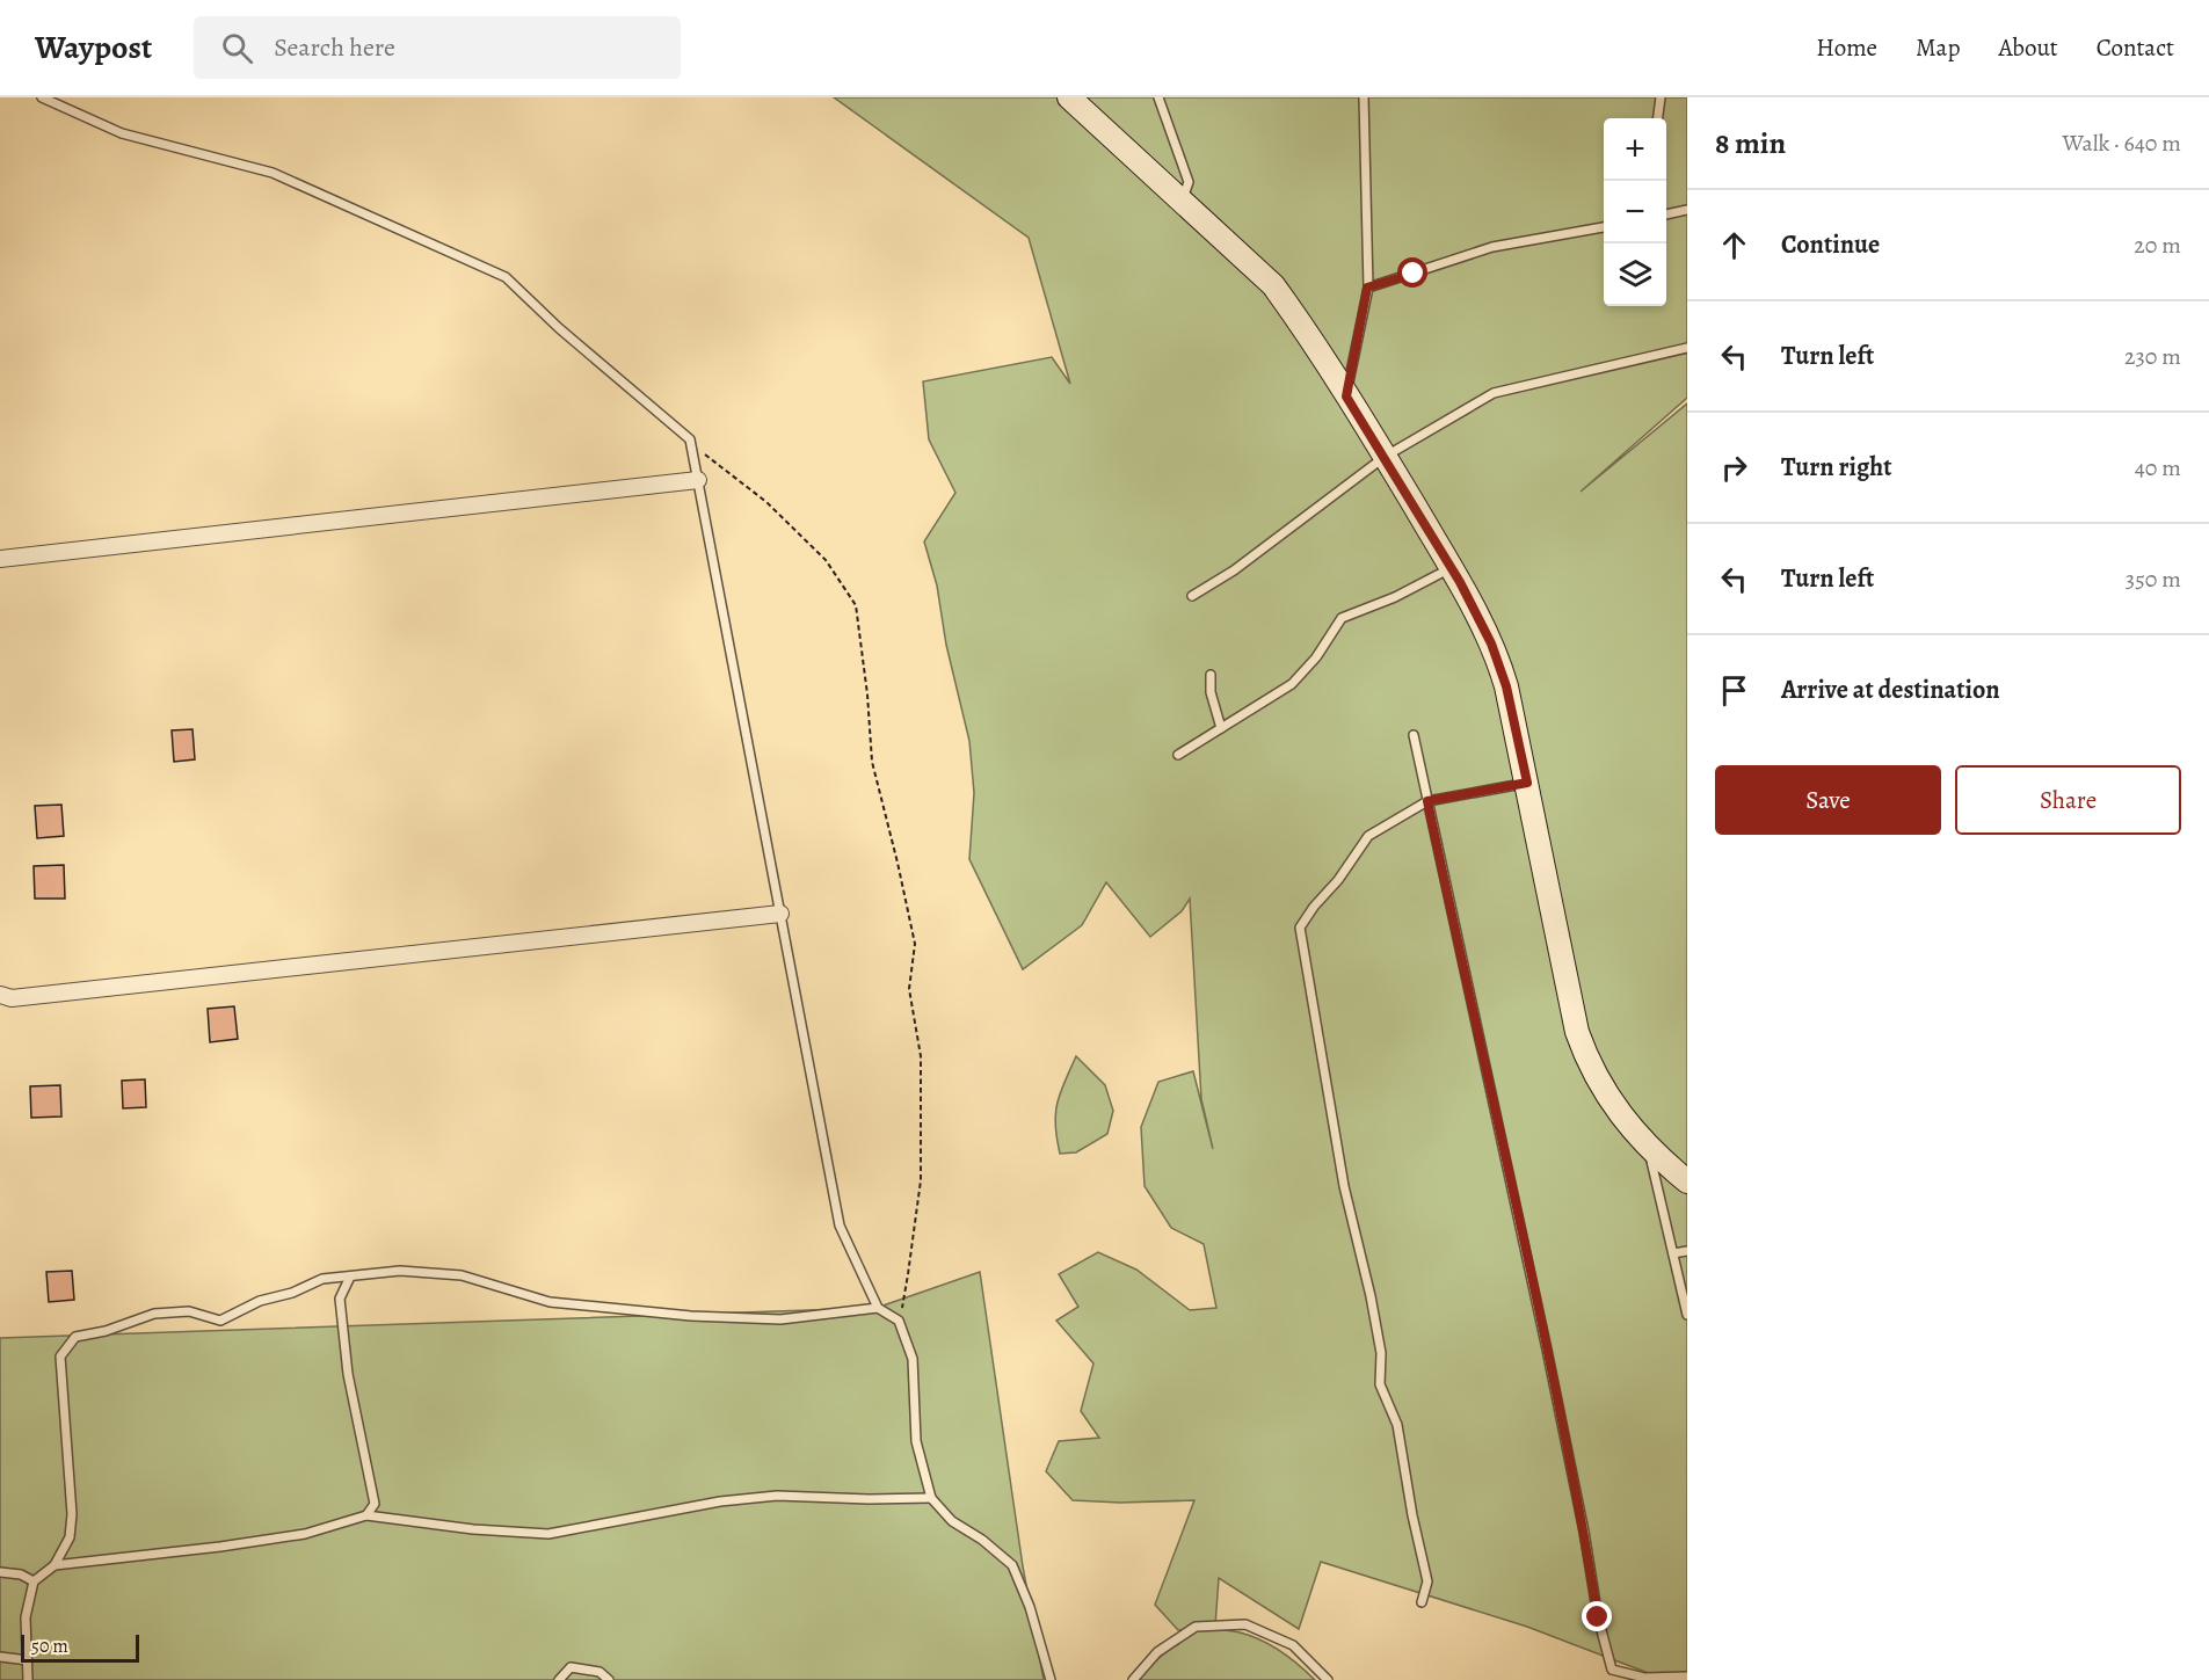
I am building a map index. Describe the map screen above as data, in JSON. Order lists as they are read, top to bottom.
{
  "scale_bar": "50 m",
  "page": {
    "header": "Waypost",
    "search": "Search here",
    "nav": [
      "Home",
      "Map",
      "About",
      "Contact"
    ],
    "heading": ["8 min", "Walk · 640 m"],
    "map_buttons": ["+", "−"],
    "list": [
      ["Continue", "20 m"],
      ["Turn left", "230 m"],
      ["Turn right", "40 m"],
      ["Turn left", "350 m"],
      "Arrive at destination"
    ],
    "buttons": ["Save", "Share"],
    "scale": "50 m"
  }
}
